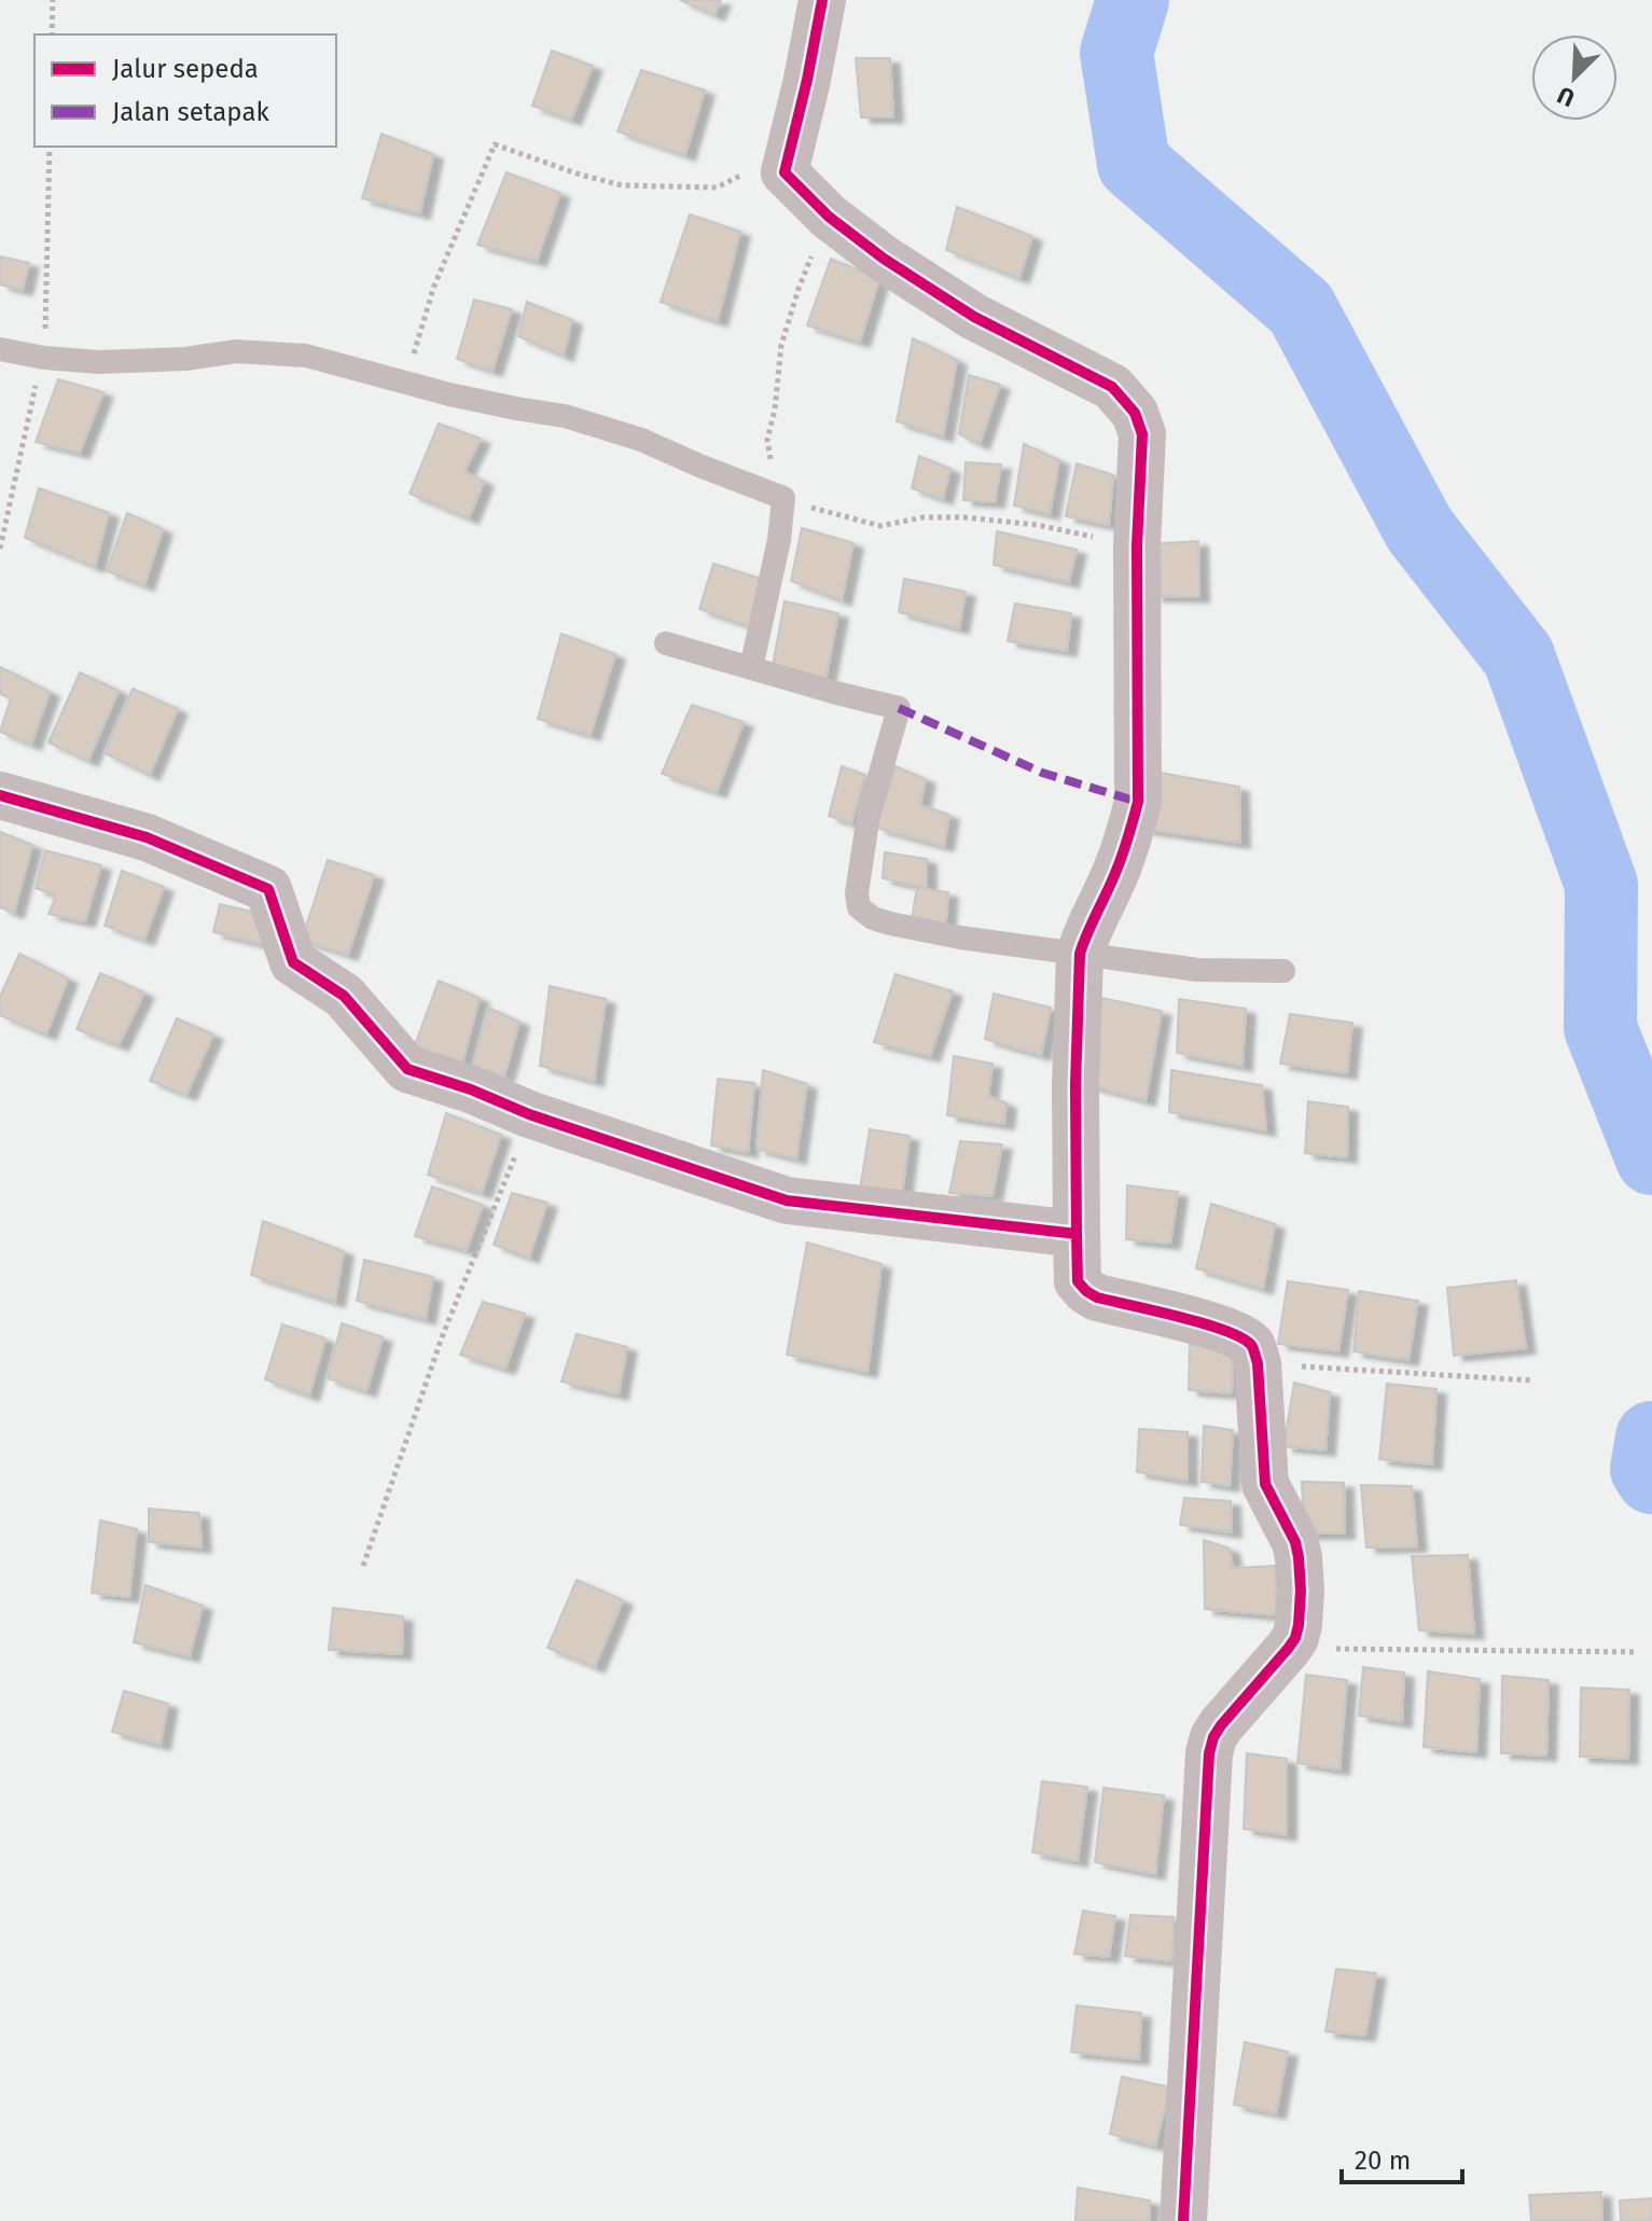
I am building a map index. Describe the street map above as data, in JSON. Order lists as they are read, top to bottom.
{
  "legend": ["Jalur sepeda", "Jalan setapak"],
  "scale_bar": "20 m",
  "north": "bottom left"
}
